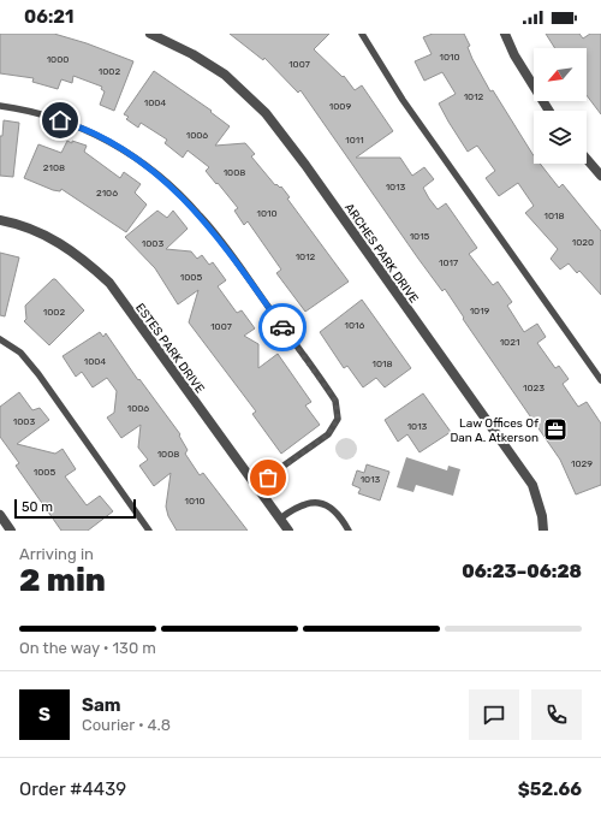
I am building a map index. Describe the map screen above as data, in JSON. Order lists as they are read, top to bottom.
{
  "streets": {
    "street": ["ARCHES PARK DRIVE", "ESTES PARK DRIVE"]
  },
  "places": {
    "office": ["Law Offices Of Dan A. Atkerson"]
  },
  "house_numbers": [
    "1010",
    "1000",
    "1007",
    "1002",
    "1012",
    "1004",
    "1009",
    "1006",
    "1011",
    "2108",
    "1008",
    "1013",
    "2106",
    "1010",
    "1018",
    "1015",
    "1020",
    "1003",
    "1012",
    "1017",
    "1005",
    "1019",
    "1002",
    "1016",
    "1007",
    "1021",
    "1004",
    "1018",
    "1023",
    "1006",
    "1003",
    "1013",
    "1008",
    "1029",
    "1005",
    "1013",
    "1010"
  ],
  "scale_bar": "50 m",
  "north": "bottom left",
  "page": {
    "status": "06:21",
    "scale": "50 m",
    "heading": ["2 min", "Arriving in", "06:23–06:28"],
    "panel": [
      "Sam",
      "Courier · 4.8",
      "Order #4439",
      "$52.66"
    ],
    "bar": "On the way · 130 m",
    "round": "S"
  }
}
